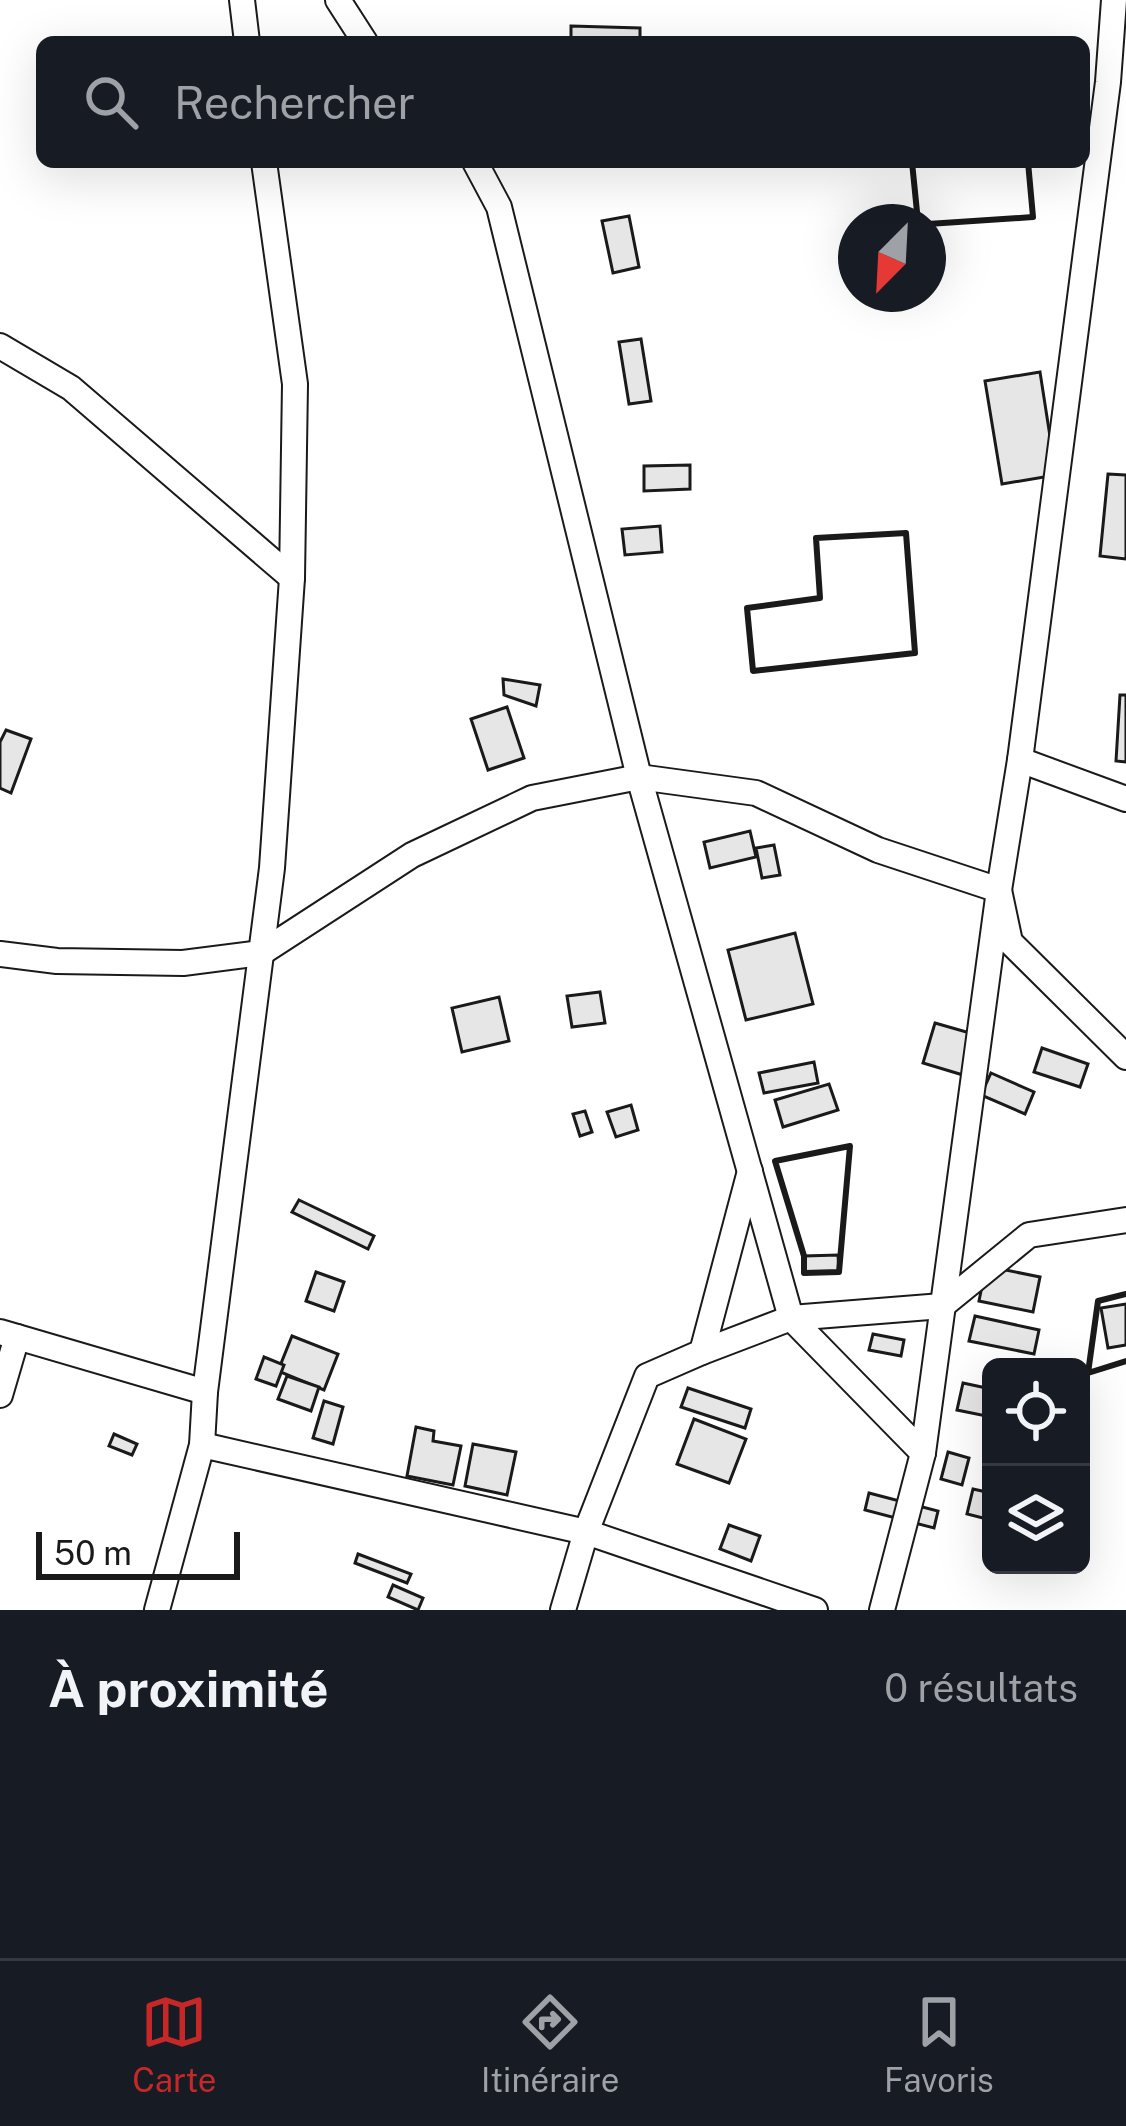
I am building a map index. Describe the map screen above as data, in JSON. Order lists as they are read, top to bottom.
{
  "scale_bar": "50 m",
  "north": "bottom left",
  "page": {
    "search": "Rechercher",
    "scale": "50 m",
    "heading": ["À proximité", "0 résultats"],
    "nav": ["Carte", "Itinéraire", "Favoris"]
  }
}
